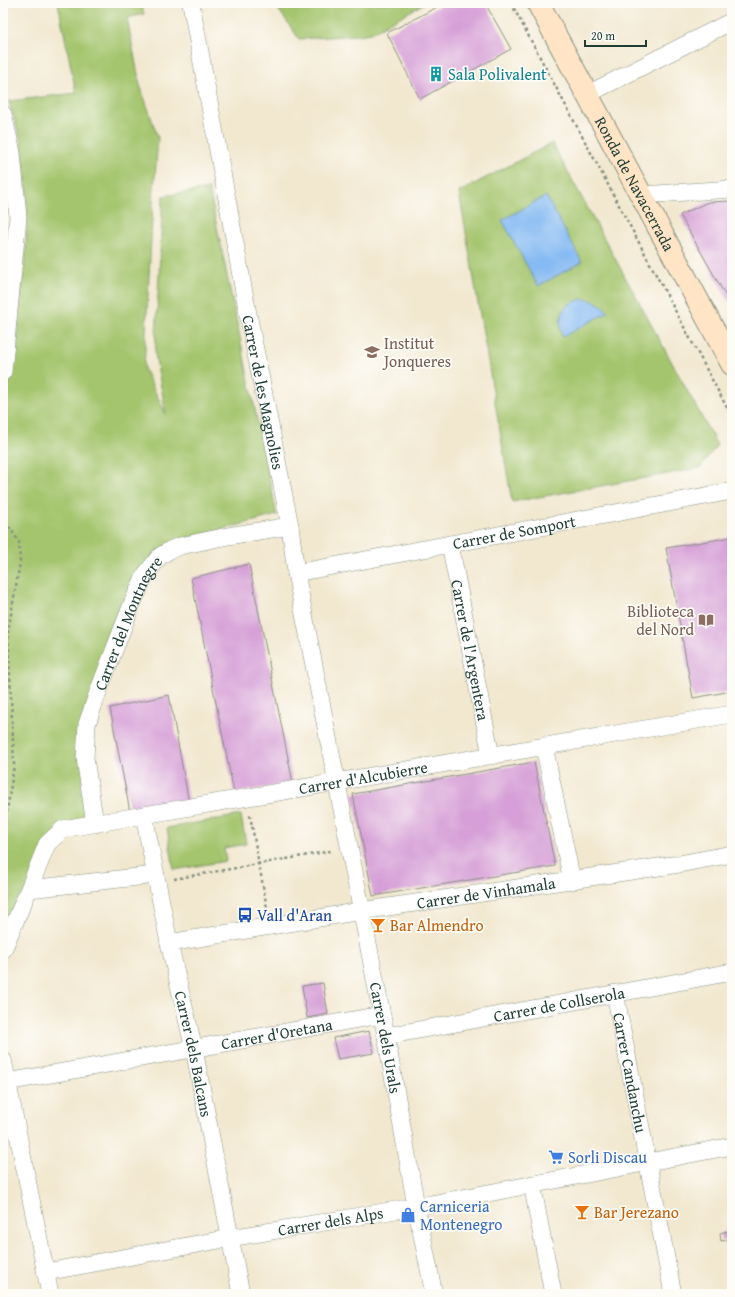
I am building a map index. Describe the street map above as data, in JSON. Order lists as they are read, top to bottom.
{
  "streets": {
    "street": [
      "Ronda de Navacerrada",
      "Carrer de les Magnolies",
      "Carrer de Somport",
      "Carrer del Montnegre",
      "Carrer de l'Argentera",
      "Carrer d'Alcubierre",
      "Carrer de Vinhamala",
      "Carrer de Collserola",
      "Carrer d'Oretana",
      "Carrer dels Urals",
      "Carrer dels Balcans",
      "Carrer Candanchu",
      "Carrer dels Alps"
    ]
  },
  "crossings": [
    ["Carrer de les Magnolies", "Carrer de Somport"],
    ["Carrer de les Magnolies", "Carrer del Montnegre"],
    ["Carrer de les Magnolies", "Carrer d'Alcubierre"],
    ["Carrer de les Magnolies", "Carrer dels Urals"],
    ["Carrer de Somport", "Carrer de l'Argentera"],
    ["Carrer del Montnegre", "Carrer d'Alcubierre"],
    ["Carrer de l'Argentera", "Carrer d'Alcubierre"],
    ["Carrer d'Alcubierre", "Carrer dels Urals"],
    ["Carrer d'Alcubierre", "Carrer dels Balcans"],
    ["Carrer de Vinhamala", "Carrer dels Urals"],
    ["Carrer de Vinhamala", "Carrer dels Balcans"],
    ["Carrer de Collserola", "Carrer dels Urals"],
    ["Carrer de Collserola", "Carrer Candanchu"],
    ["Carrer d'Oretana", "Carrer dels Urals"],
    ["Carrer d'Oretana", "Carrer dels Balcans"],
    ["Carrer dels Urals", "Carrer dels Alps"],
    ["Carrer dels Balcans", "Carrer dels Alps"],
    ["Carrer Candanchu", "Carrer dels Alps"]
  ],
  "places": {
    "building": ["Sala Polivalent"],
    "school or university": ["Institut Jonqueres"],
    "library": ["Biblioteca del Nord"],
    "bus stop": ["Vall d'Aran"],
    "bar": ["Bar Almendro", "Bar Jerezano"],
    "supermarket": ["Sorli Discau"],
    "shop": ["Carniceria Montenegro"]
  },
  "scale_bar": "20 m"
}
